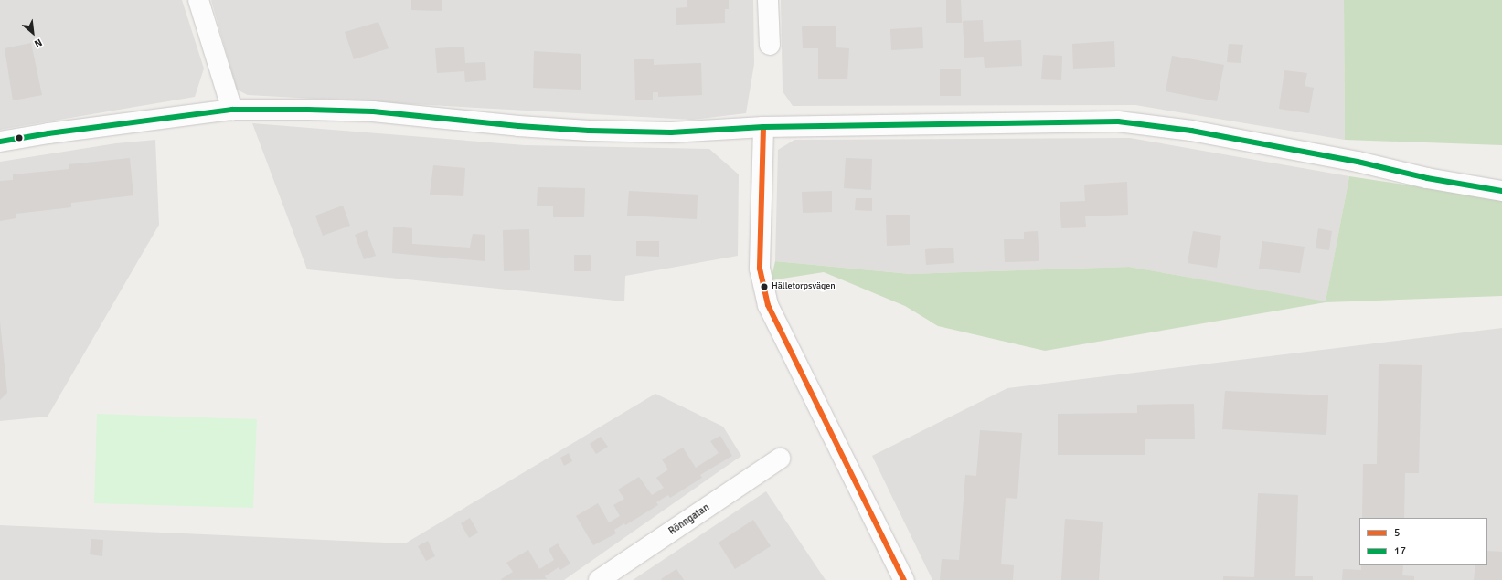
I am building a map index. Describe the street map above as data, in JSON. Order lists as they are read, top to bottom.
{
  "streets": {
    "street": ["Rönngatan"]
  },
  "places": ["Hälletorpsvägen"],
  "lines": ["transit line 17", "transit line 5"],
  "legend": ["5", "17"],
  "north": "bottom right"
}
